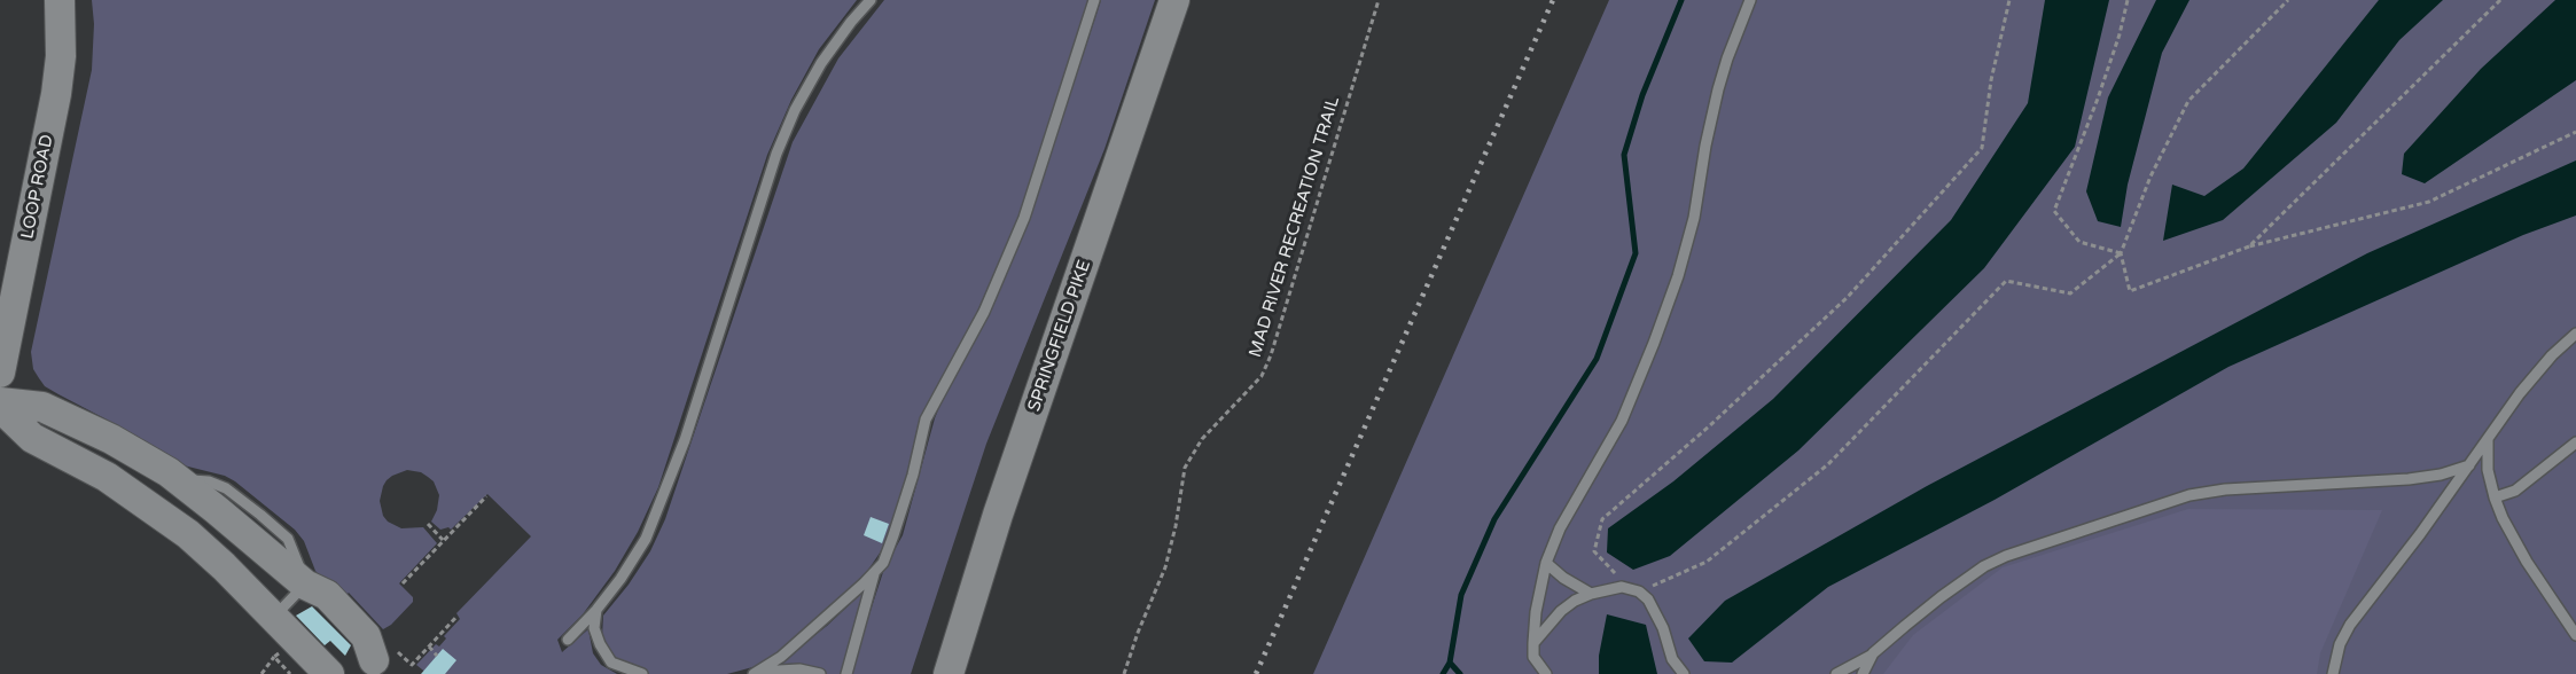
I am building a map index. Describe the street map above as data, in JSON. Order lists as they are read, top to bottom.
{
  "streets": {
    "street": ["LOOP ROAD", "SPRINGFIELD PIKE"],
    "path": ["MAD RIVER RECREATION TRAIL"]
  }
}
